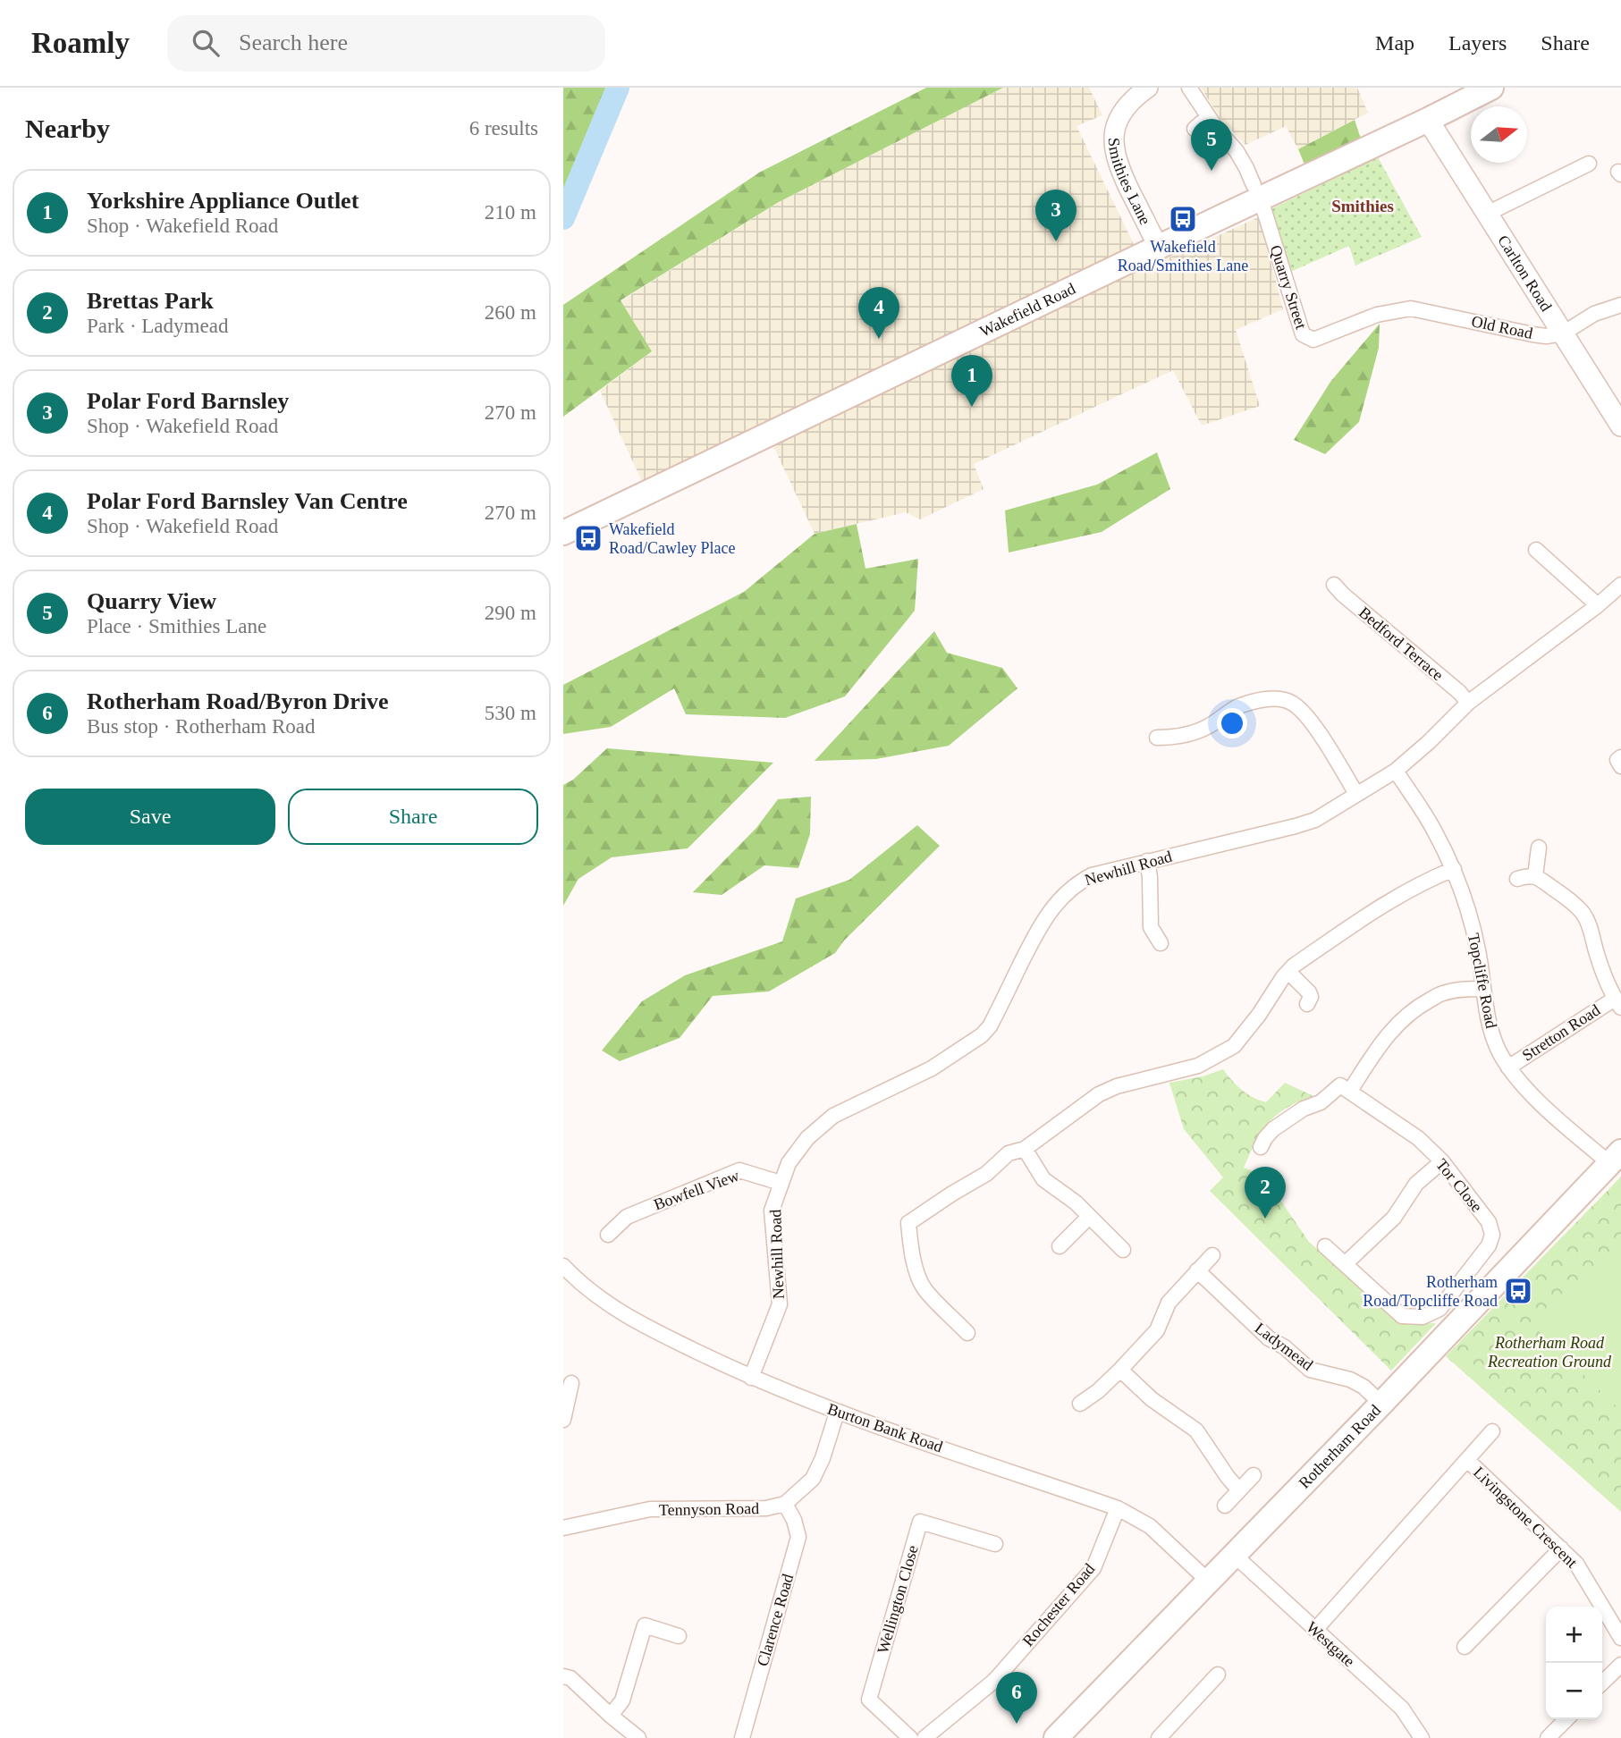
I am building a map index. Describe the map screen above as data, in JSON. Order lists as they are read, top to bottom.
{
  "streets": {
    "main road": ["Carlton Road", "Wakefield Road", "Rotherham Road"],
    "street": [
      "Smithies Lane",
      "Quarry Street",
      "Old Road",
      "Bedford Terrace",
      "Newhill Road",
      "Topcliffe Road",
      "Stretton Road",
      "Tor Close",
      "Bowfell View",
      "Ladymead",
      "Burton Bank Road",
      "Tennyson Road",
      "Livingstone Crescent",
      "Wellington Close",
      "Rochester Road",
      "Clarence Road",
      "Westgate"
    ]
  },
  "crossings": [
    ["Smithies Lane", "Wakefield Road"],
    ["Carlton Road", "Wakefield Road"],
    ["Carlton Road", "Old Road"],
    ["Quarry Street", "Wakefield Road"],
    ["Quarry Street", "Old Road"],
    ["Bedford Terrace", "Newhill Road"],
    ["Newhill Road", "Topcliffe Road"],
    ["Newhill Road", "Bowfell View"],
    ["Newhill Road", "Burton Bank Road"],
    ["Topcliffe Road", "Stretton Road"],
    ["Topcliffe Road", "Rotherham Road"],
    ["Ladymead", "Rotherham Road"],
    ["Burton Bank Road", "Rotherham Road"],
    ["Burton Bank Road", "Rochester Road"],
    ["Rotherham Road", "Westgate"],
    ["Tennyson Road", "Clarence Road"],
    ["Livingstone Crescent", "Westgate"]
  ],
  "districts": ["Smithies"],
  "parks": ["Rotherham Road Recreation Ground"],
  "places": {
    "bus stop": ["Wakefield Road/Smithies Lane", "Wakefield Road/Cawley Place", "Rotherham Road/Topcliffe Road"]
  },
  "north": "right",
  "page": {
    "header": "Roamly",
    "search": "Search here",
    "nav": ["Map", "Layers", "Share"],
    "heading": ["Nearby", "6 results"],
    "pins": [
      "5",
      "3",
      "4",
      "1",
      "2",
      "6"
    ],
    "list": [
      {
        "mark": "1",
        "name": "Yorkshire Appliance Outlet",
        "note": "Shop · Wakefield Road",
        "value": "210 m"
      },
      {
        "mark": "2",
        "name": "Brettas Park",
        "note": "Park · Ladymead",
        "value": "260 m"
      },
      {
        "mark": "3",
        "name": "Polar Ford Barnsley",
        "note": "Shop · Wakefield Road",
        "value": "270 m"
      },
      {
        "mark": "4",
        "name": "Polar Ford Barnsley Van Centre",
        "note": "Shop · Wakefield Road",
        "value": "270 m"
      },
      {
        "mark": "5",
        "name": "Quarry View",
        "note": "Place · Smithies Lane",
        "value": "290 m"
      },
      {
        "mark": "6",
        "name": "Rotherham Road/Byron Drive",
        "note": "Bus stop · Rotherham Road",
        "value": "530 m"
      }
    ],
    "buttons": ["Save", "Share"],
    "map_buttons": ["+", "−"]
  }
}
